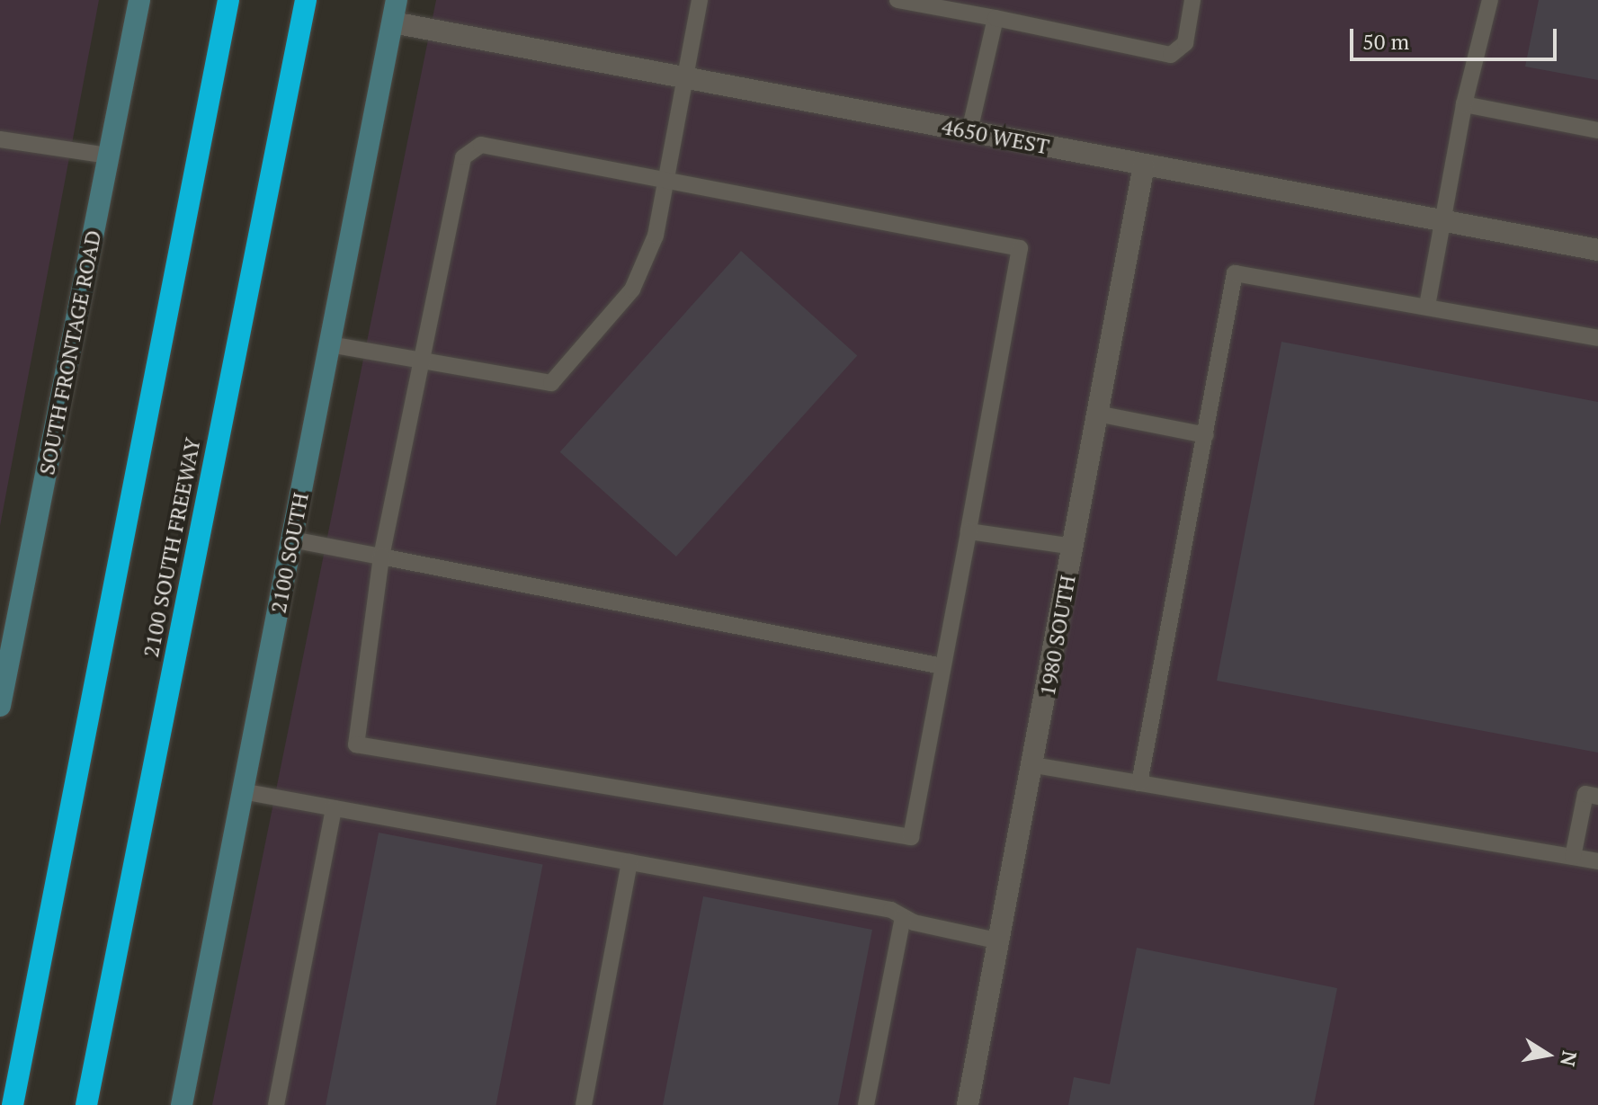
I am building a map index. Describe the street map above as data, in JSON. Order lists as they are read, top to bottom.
{
  "streets": {
    "highway": ["2100 SOUTH FREEWAY"],
    "street": [
      "4650 WEST",
      "SOUTH FRONTAGE ROAD",
      "2100 SOUTH",
      "1980 SOUTH"
    ]
  },
  "crossings": [
    ["4650 WEST", "2100 SOUTH"],
    ["4650 WEST", "1980 SOUTH"]
  ],
  "scale_bar": "50 m",
  "north": "right"
}
